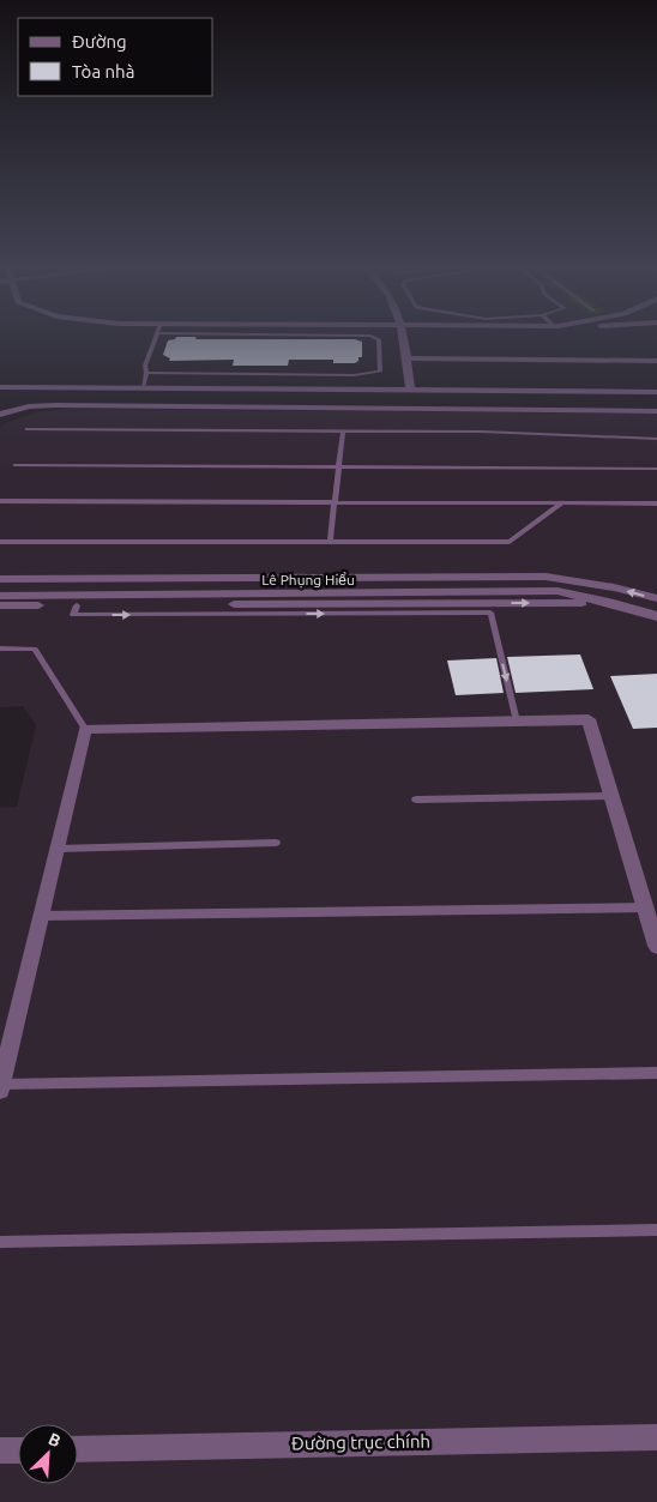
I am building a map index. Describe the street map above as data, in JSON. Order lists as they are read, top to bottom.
{
  "streets": {
    "street": ["Lê Phụng Hiểu", "Đường trục chính"]
  },
  "legend": ["Đường", "Tòa nhà"],
  "north": "top right"
}
